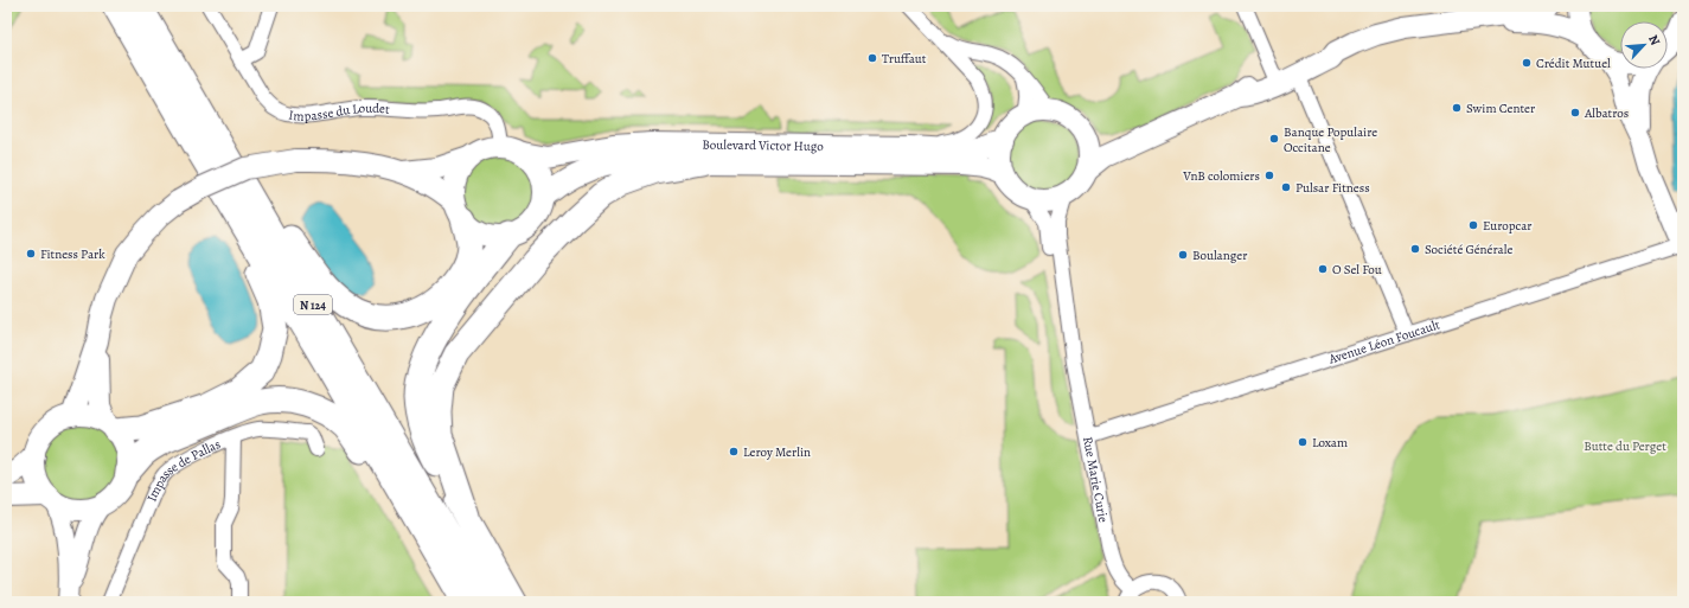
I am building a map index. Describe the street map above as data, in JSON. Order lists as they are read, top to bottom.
{
  "streets": {
    "highway": ["N 124"],
    "main road": ["Boulevard Victor Hugo"],
    "street": [
      "Impasse du Loudet",
      "Avenue Léon Foucault",
      "Impasse de Pallas",
      "Rue Marie Curie"
    ]
  },
  "crossings": [
    ["Impasse du Loudet", "Boulevard Victor Hugo"],
    ["Boulevard Victor Hugo", "Rue Marie Curie"],
    ["Avenue Léon Foucault", "Rue Marie Curie"]
  ],
  "parks": ["Butte du Perget"],
  "places": [
    "Truffaut",
    "Crédit Mutuel",
    "Swim Center",
    "Albatros",
    "Banque Populaire Occitane",
    "VnB colomiers",
    "Pulsar Fitness",
    "Europcar",
    "Société Générale",
    "Fitness Park",
    "Boulanger",
    "O Sel Fou",
    "Loxam",
    "Leroy Merlin"
  ],
  "north": "top right"
}
